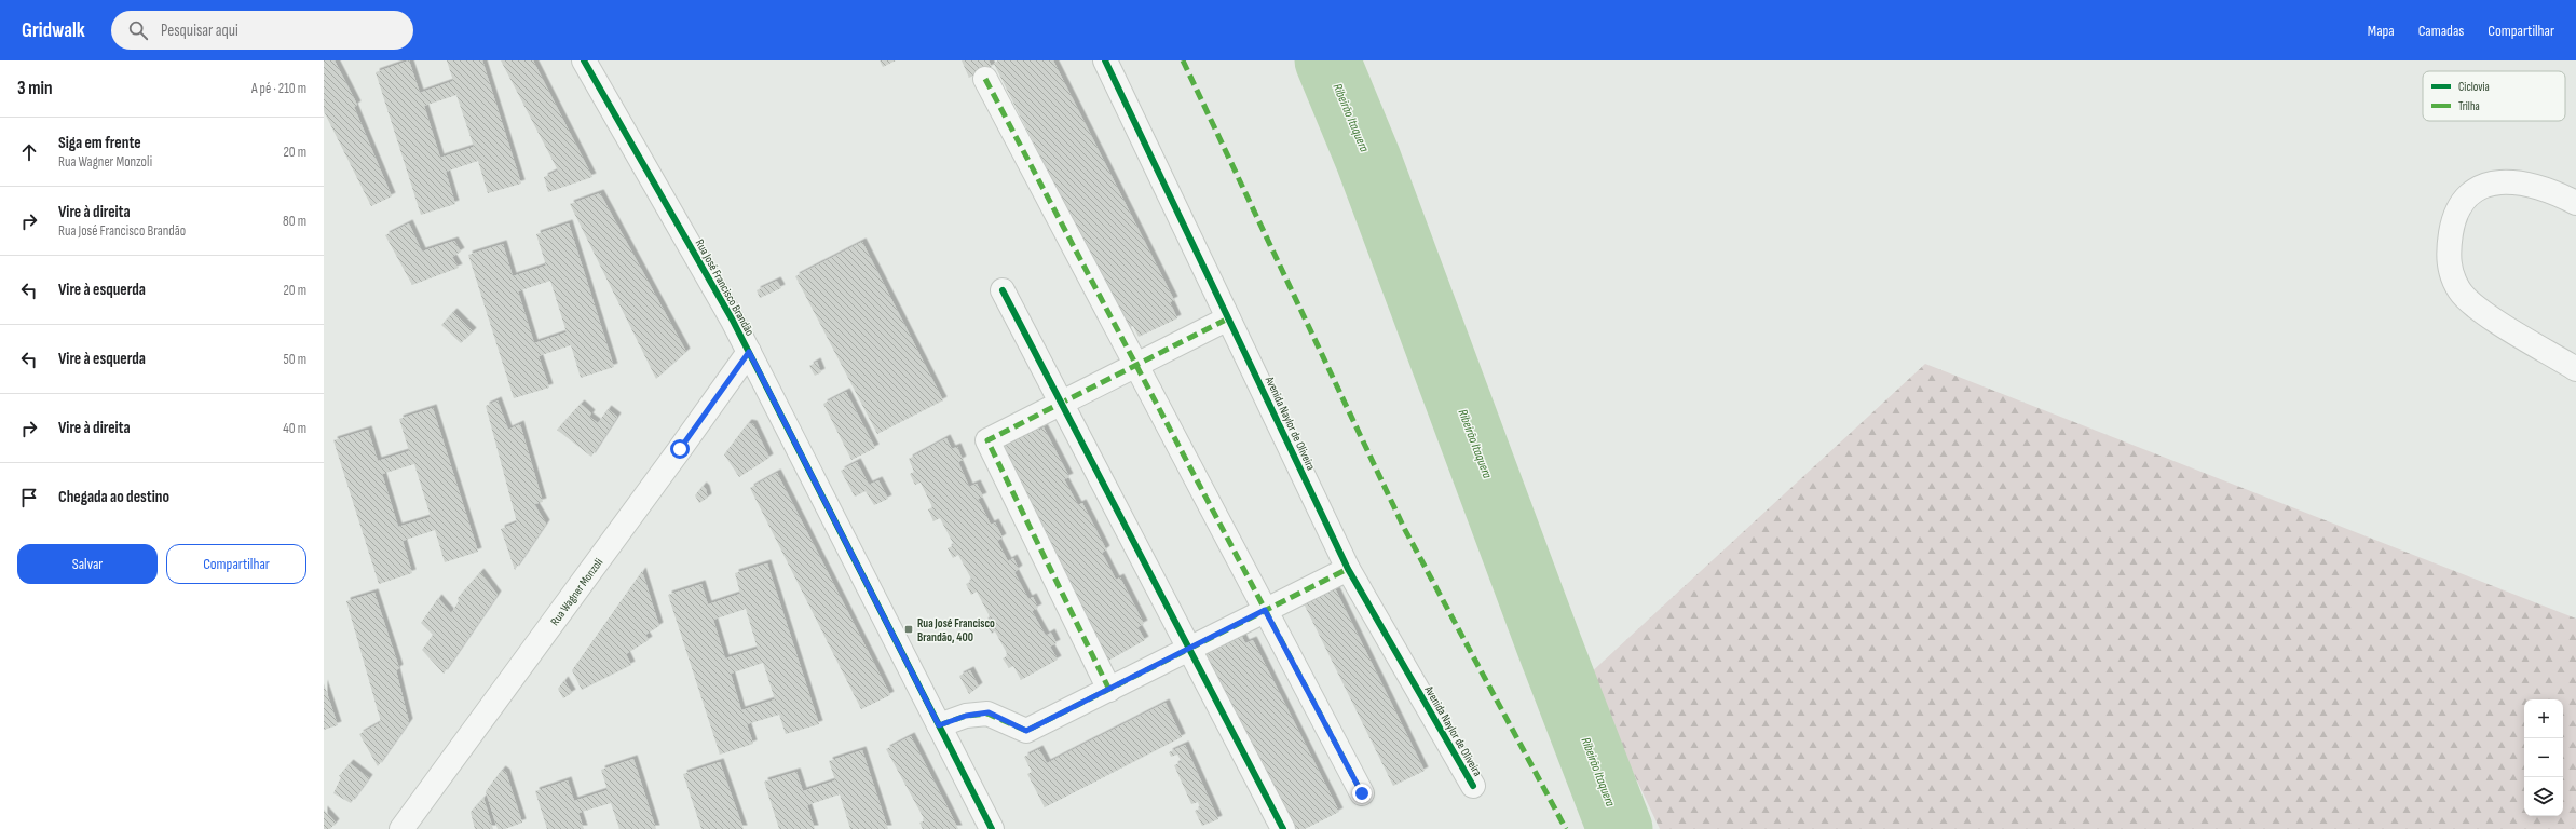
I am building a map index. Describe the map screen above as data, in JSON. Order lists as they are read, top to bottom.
{
  "streets": {
    "street": ["Rua José Francisco Brandão", "Avenida Naylor de Oliveira", "Rua Wagner Monzoli"]
  },
  "crossings": [
    ["Rua José Francisco Brandão", "Rua Wagner Monzoli"]
  ],
  "water": ["Ribeirão Itaquera"],
  "places": {
    "transit": ["Rua José Francisco Brandão, 400"]
  },
  "legend": ["Ciclovia", "Trilha"],
  "page": {
    "header": "Gridwalk",
    "search": "Pesquisar aqui",
    "nav": ["Mapa", "Camadas", "Compartilhar"],
    "heading": ["3 min", "A pé · 210 m"],
    "list": [
      ["Siga em frente", "Rua Wagner Monzoli", "20 m"],
      ["Vire à direita", "Rua José Francisco Brandão", "80 m"],
      ["Vire à esquerda", "20 m"],
      ["Vire à esquerda", "50 m"],
      ["Vire à direita", "40 m"],
      "Chegada ao destino"
    ],
    "buttons": ["Salvar", "Compartilhar"],
    "map_buttons": ["+", "−"]
  }
}
